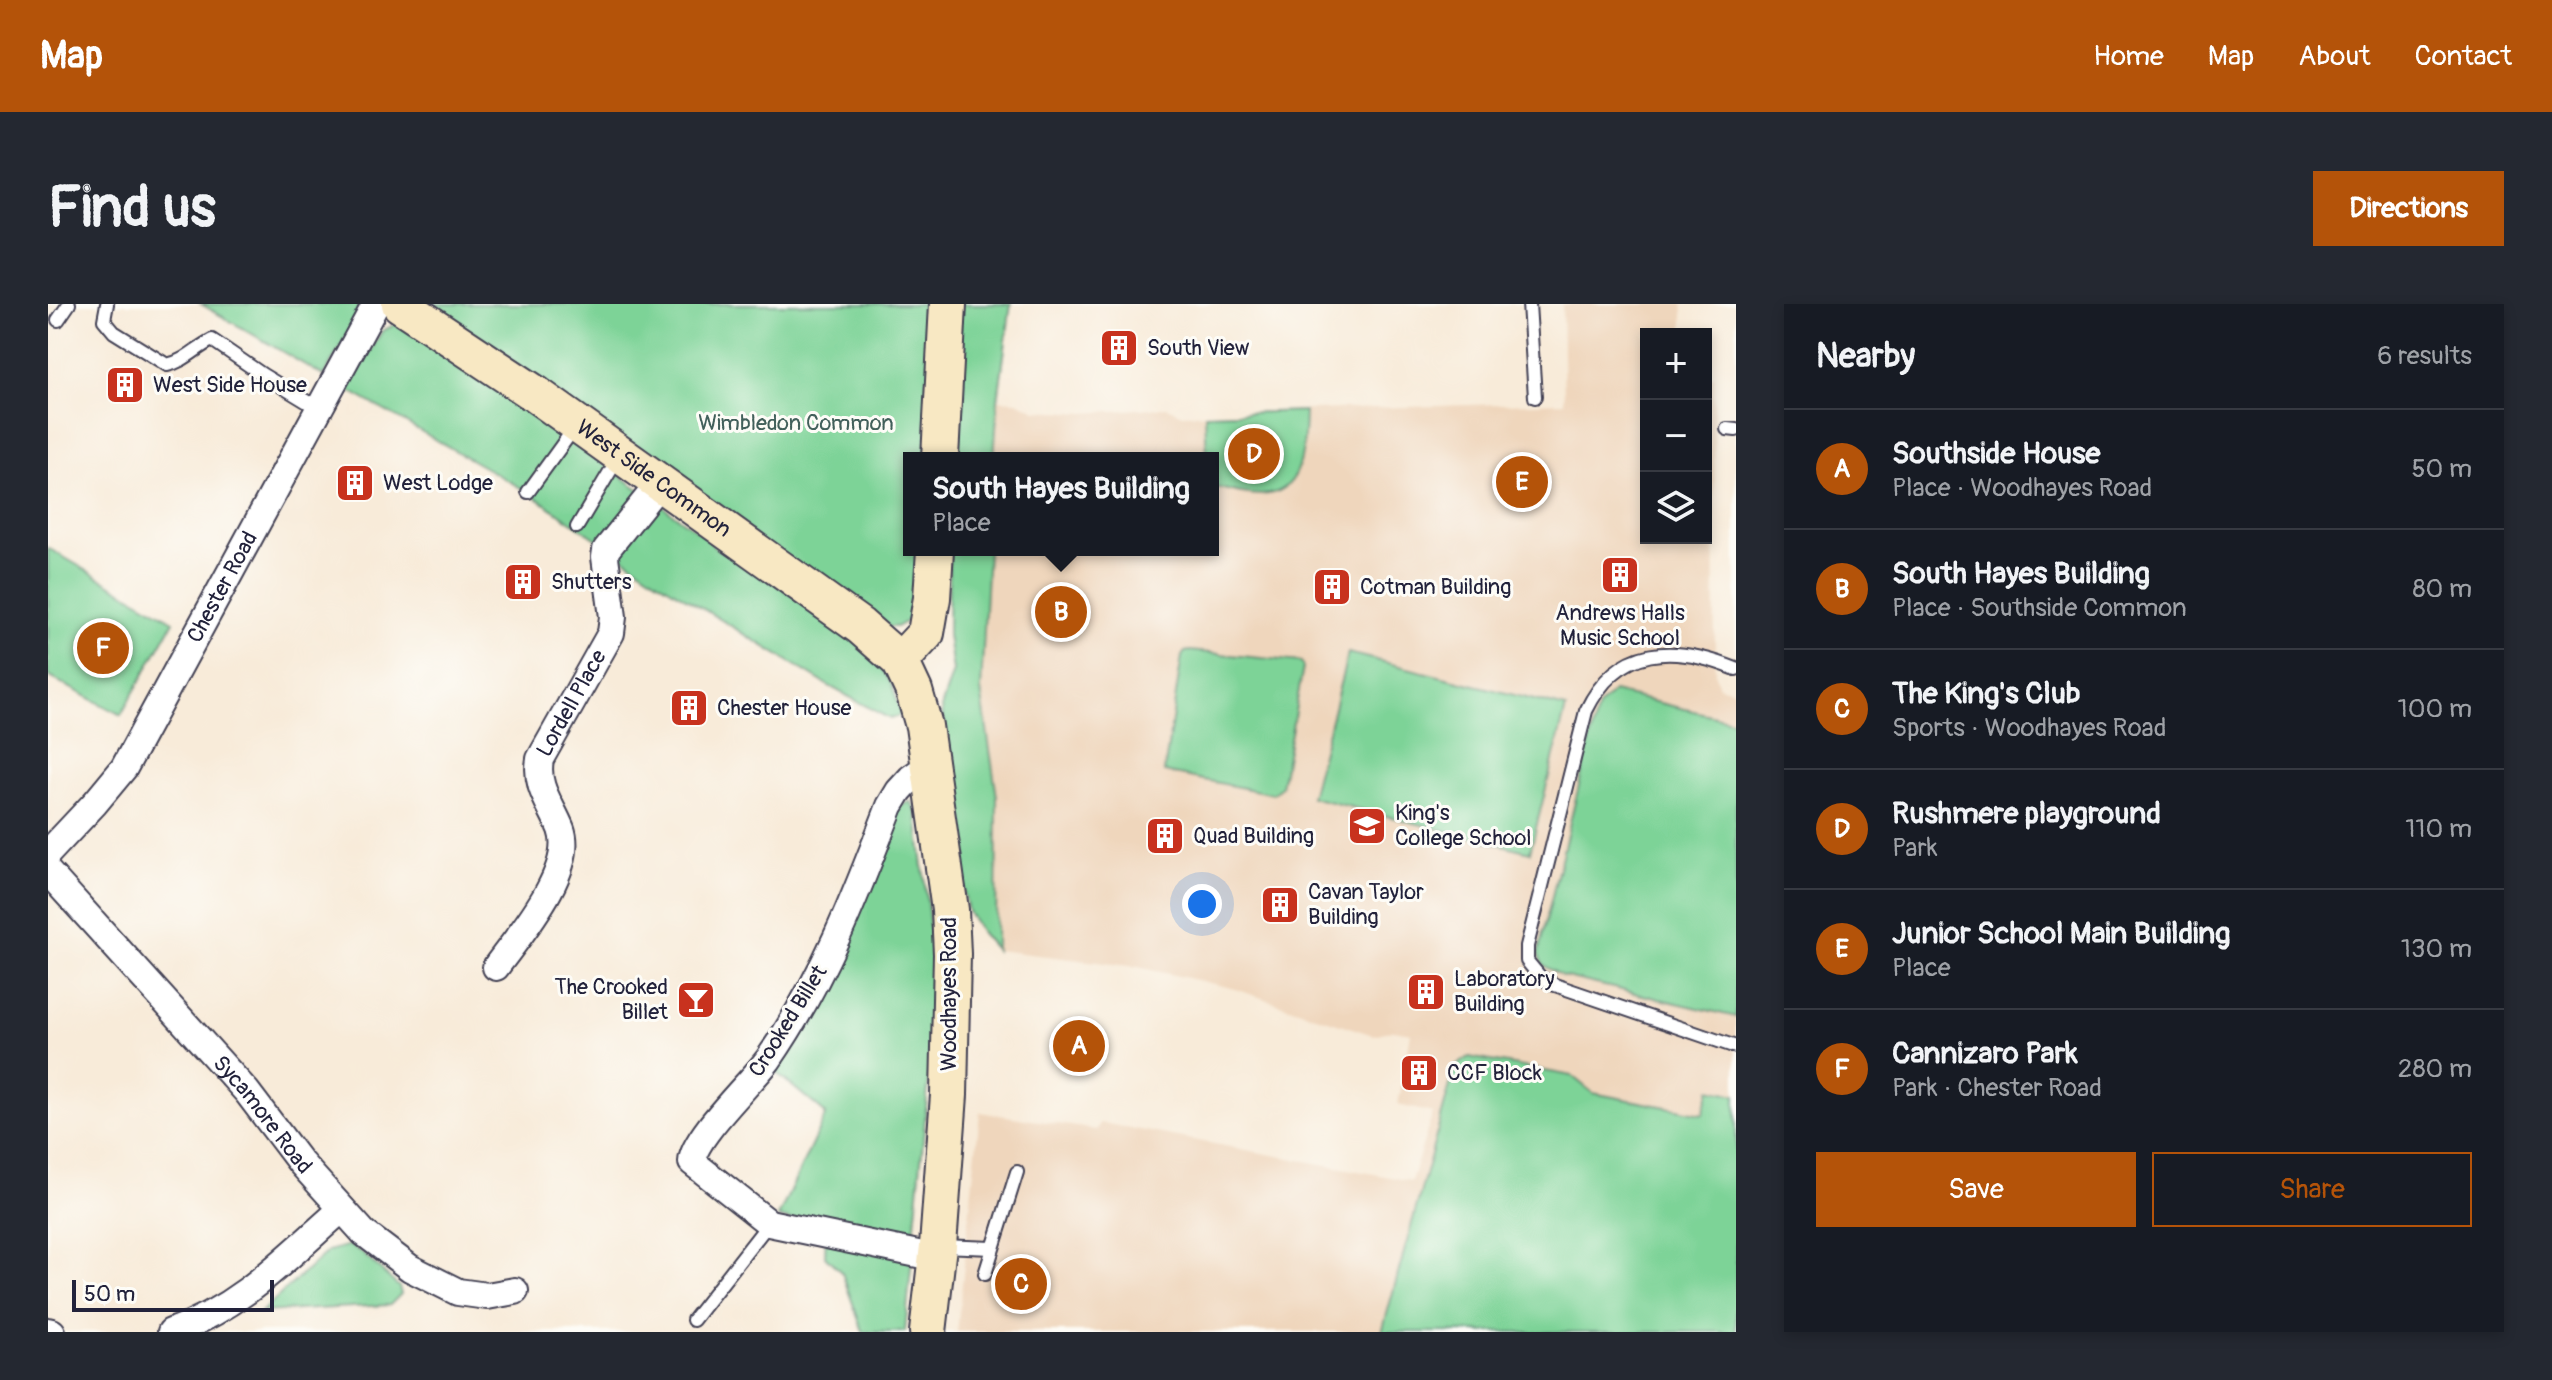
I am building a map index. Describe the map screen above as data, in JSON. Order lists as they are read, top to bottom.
{
  "streets": {
    "main road": ["West Side Common", "Woodhayes Road"],
    "street": [
      "Chester Road",
      "Lordell Place",
      "Crooked Billet",
      "Sycamore Road"
    ]
  },
  "crossings": [
    ["West Side Common", "Lordell Place"],
    ["West Side Common", "Woodhayes Road"],
    ["Woodhayes Road", "Crooked Billet"]
  ],
  "parks": ["Wimbledon Common"],
  "places": {
    "building": [
      "South View",
      "West Side House",
      "West Lodge",
      "Andrews Halls Music School",
      "Shutters",
      "Cotman Building",
      "Chester House",
      "Quad Building",
      "Cavan Taylor Building",
      "Laboratory Building",
      "CCF Block"
    ],
    "school or university": ["King's College School"],
    "bar": ["The Crooked Billet"]
  },
  "scale_bar": "50 m",
  "page": {
    "header": "Map",
    "nav": [
      "Home",
      "Map",
      "About",
      "Contact"
    ],
    "buttons": [
      "Directions",
      ["Save", "Share"]
    ],
    "title": "Find us",
    "heading": ["Nearby", "6 results"],
    "map_buttons": ["+", "−"],
    "list": [
      {
        "mark": "A",
        "name": "Southside House",
        "note": "Place · Woodhayes Road",
        "value": "50 m"
      },
      {
        "mark": "B",
        "name": "South Hayes Building",
        "note": "Place · Southside Common",
        "value": "80 m"
      },
      {
        "mark": "C",
        "name": "The King's Club",
        "note": "Sports · Woodhayes Road",
        "value": "100 m"
      },
      {
        "mark": "D",
        "name": "Rushmere playground",
        "note": "Park",
        "value": "110 m"
      },
      {
        "mark": "E",
        "name": "Junior School Main Building",
        "note": "Place",
        "value": "130 m"
      },
      {
        "mark": "F",
        "name": "Cannizaro Park",
        "note": "Park · Chester Road",
        "value": "280 m"
      }
    ],
    "pins": [
      "D",
      "E",
      "B",
      "F",
      "A",
      "C"
    ],
    "popup": ["South Hayes Building", "Place"],
    "scale": "50 m"
  }
}
